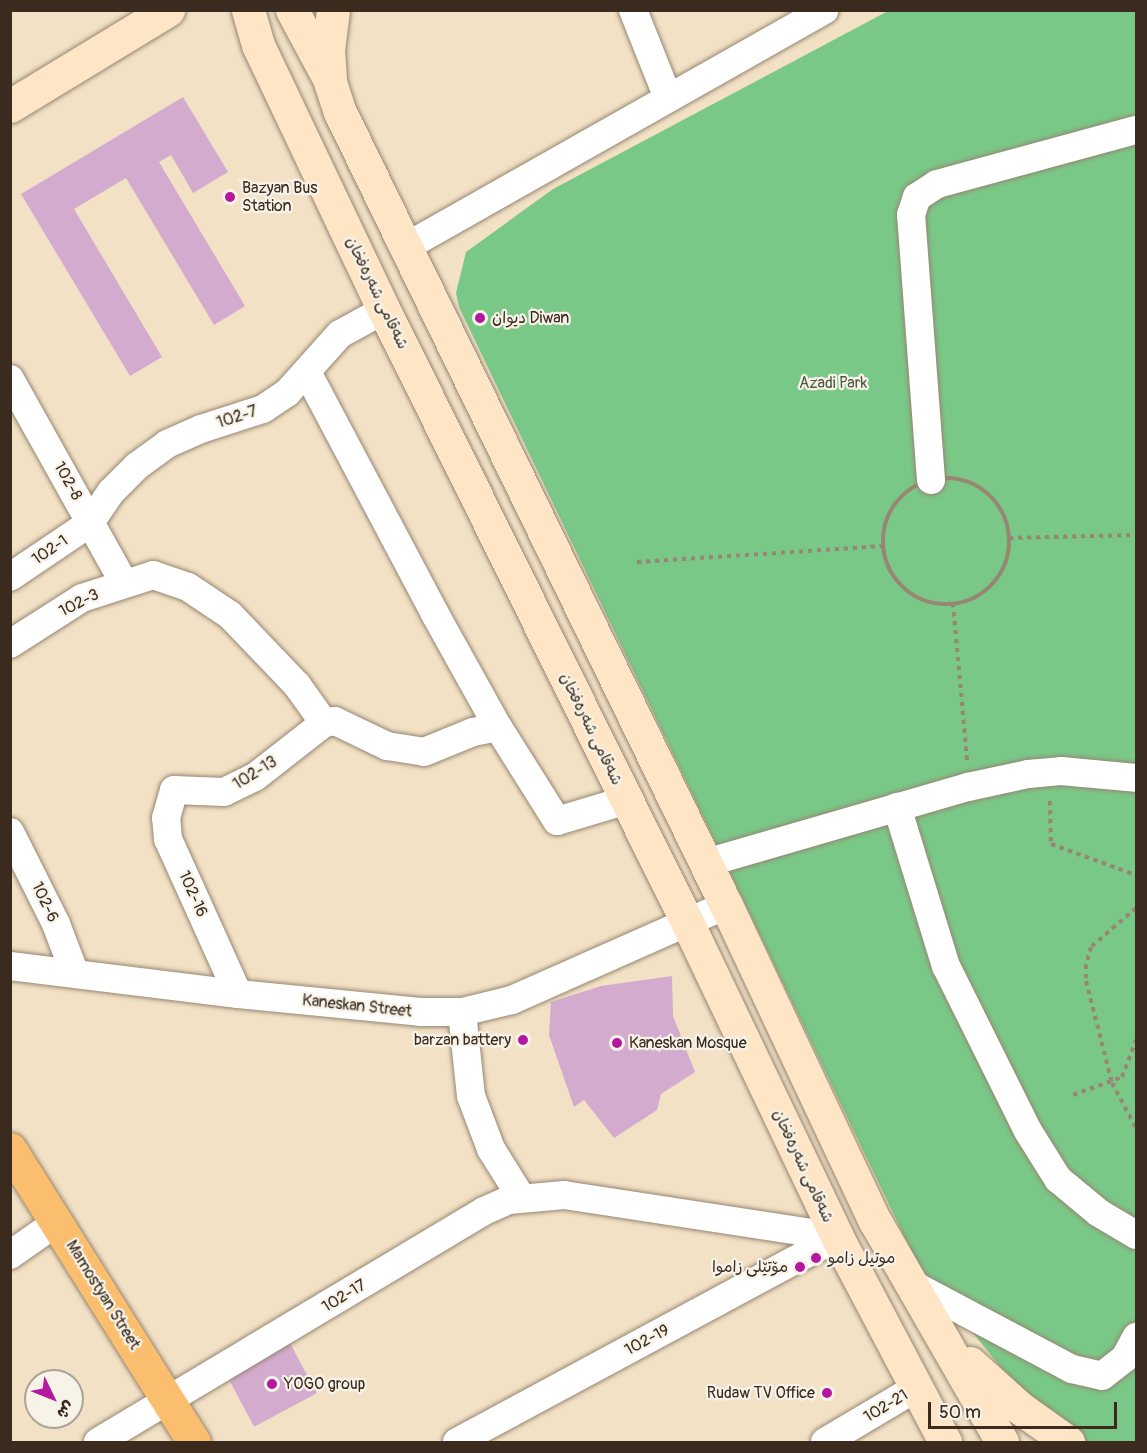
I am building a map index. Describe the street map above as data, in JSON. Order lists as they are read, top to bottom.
{
  "streets": {
    "main road": ["شەقامی شەرەفخان", "Mamostyan Street"],
    "street": [
      "102-7",
      "102-8",
      "102-1",
      "102-3",
      "102-13",
      "102-16",
      "102-6",
      "Kaneskan Street",
      "102-17",
      "102-19",
      "102-21"
    ]
  },
  "crossings": [
    ["شەقامی شەرەفخان", "102-7"],
    ["شەقامی شەرەفخان", "Kaneskan Street"],
    ["شەقامی شەرەفخان", "102-17"],
    ["شەقامی شەرەفخان", "102-19"],
    ["شەقامی شەرەفخان", "102-21"],
    ["102-7", "102-8"],
    ["102-7", "102-1"],
    ["102-8", "102-1"],
    ["102-8", "102-3"],
    ["102-3", "102-13"],
    ["102-13", "102-16"],
    ["102-16", "Kaneskan Street"],
    ["102-6", "Kaneskan Street"],
    ["Mamostyan Street", "102-17"],
    ["102-17", "102-19"]
  ],
  "parks": ["Azadi Park"],
  "places": [
    "Bazyan Bus Station",
    "دیوان Diwan",
    "barzan battery",
    "Kaneskan Mosque",
    "موتيل زامو",
    "مۆتێلی زاموا",
    "YOGO group",
    "Rudaw TV Office"
  ],
  "scale_bar": "50 m",
  "north": "bottom right"
}
